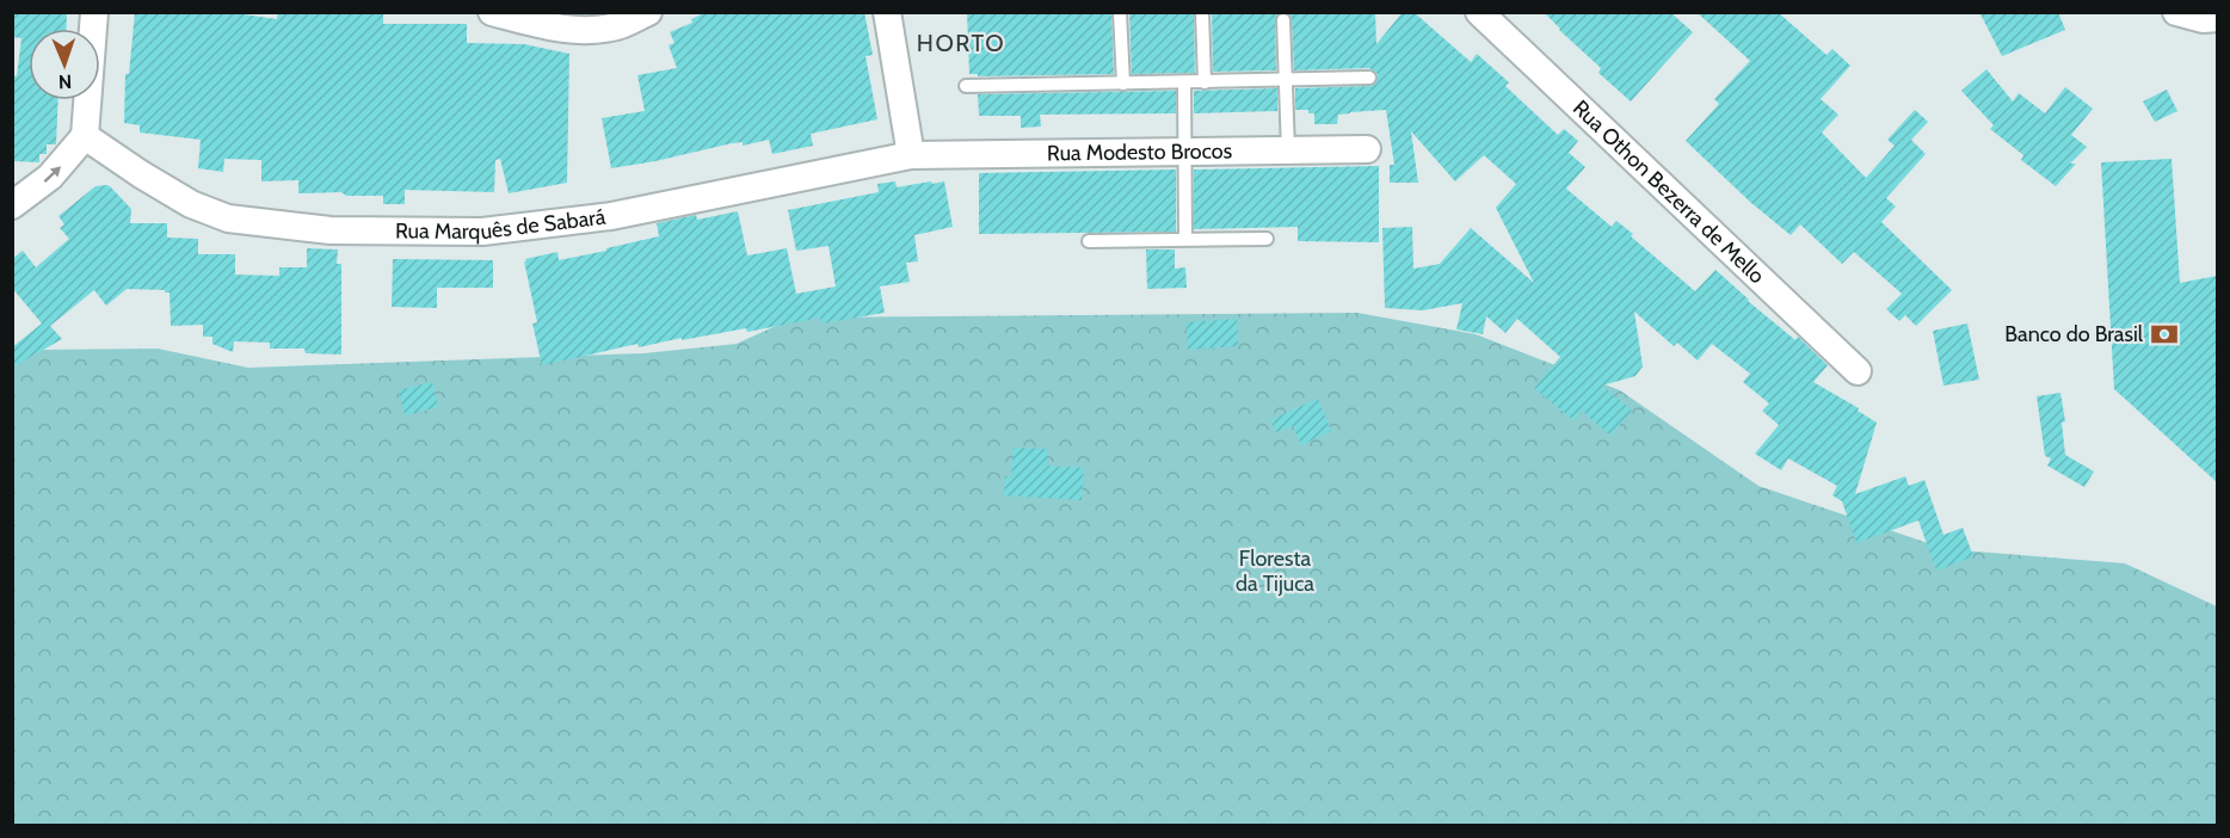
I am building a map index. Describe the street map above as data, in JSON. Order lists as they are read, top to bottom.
{
  "streets": {
    "street": ["Rua Modesto Brocos", "Rua Othon Bezerra de Mello", "Rua Marquês de Sabará"]
  },
  "crossings": [
    ["Rua Modesto Brocos", "Rua Marquês de Sabará"]
  ],
  "districts": ["HORTO"],
  "parks": ["Floresta da Tijuca"],
  "places": {
    "bank": ["Banco do Brasil"]
  },
  "north": "bottom"
}
